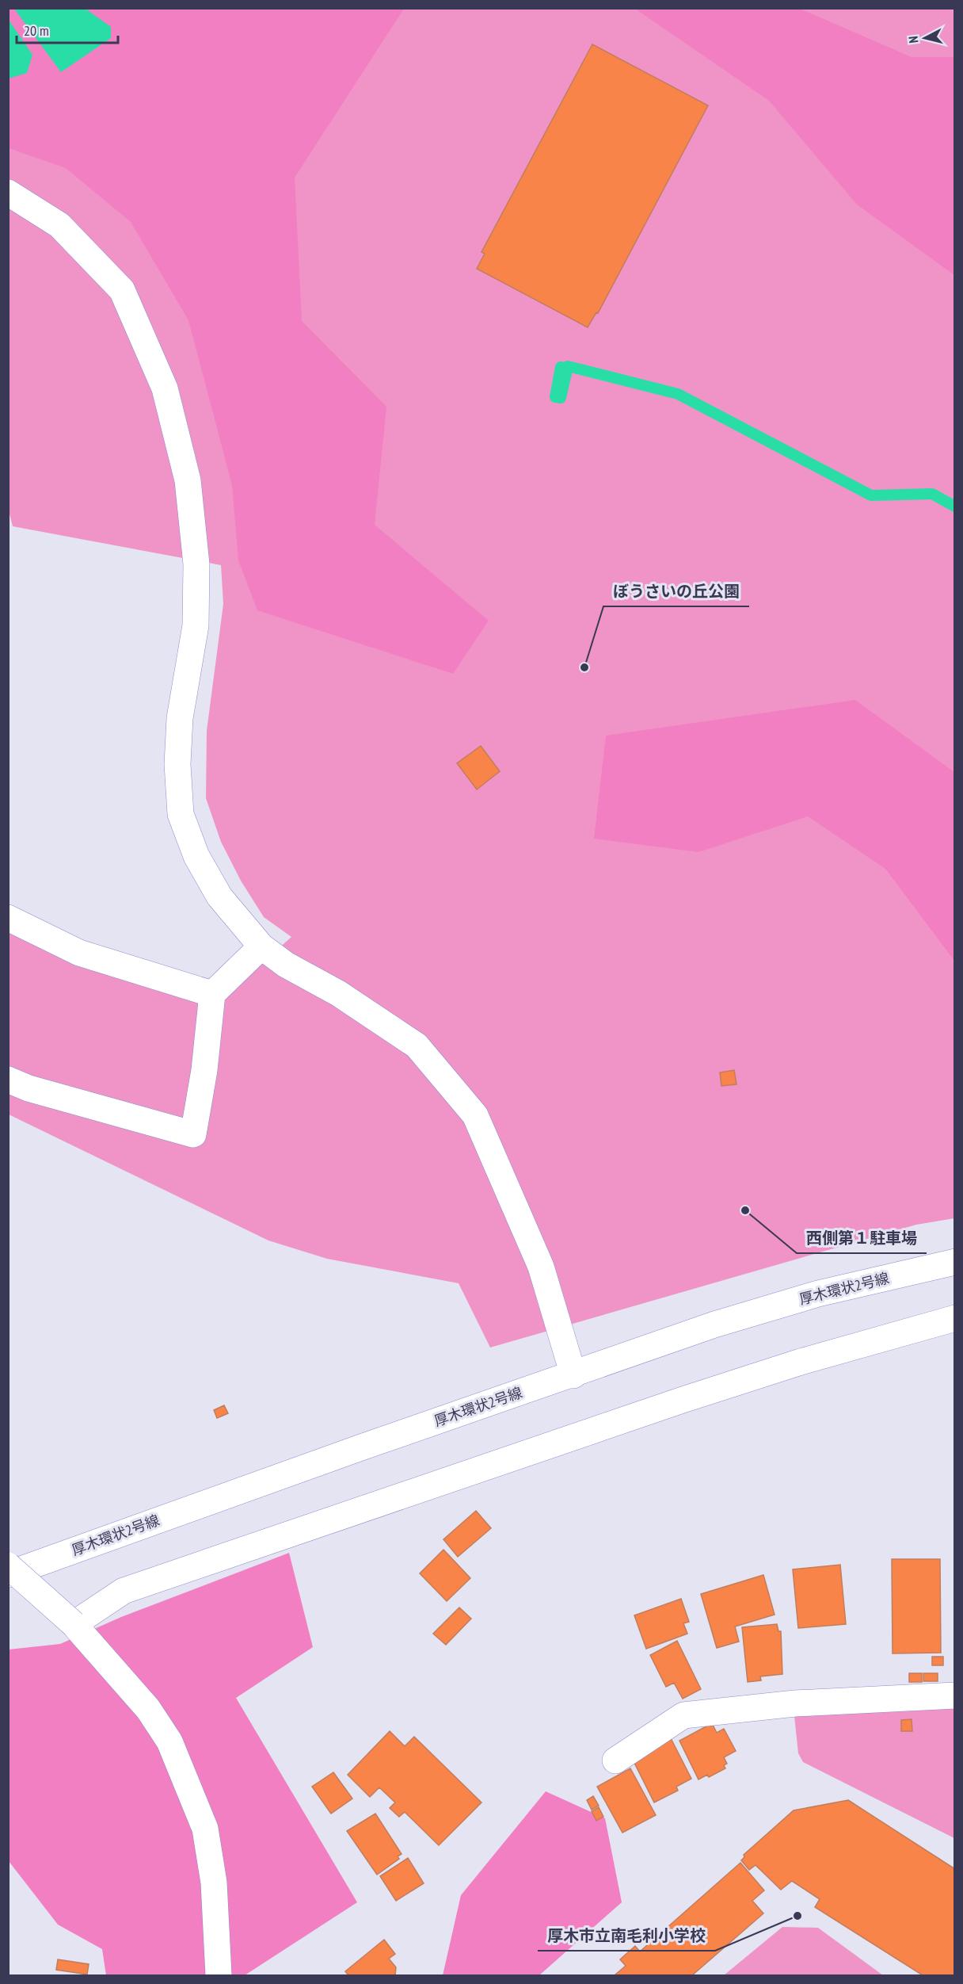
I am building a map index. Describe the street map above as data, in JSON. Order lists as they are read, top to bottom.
{
  "streets": {
    "street": ["厚木環状2号線"]
  },
  "places": ["ぼうさいの丘公園", "西側第１駐車場", "厚木市立南毛利小学校"],
  "scale_bar": "20 m",
  "north": "left"
}
